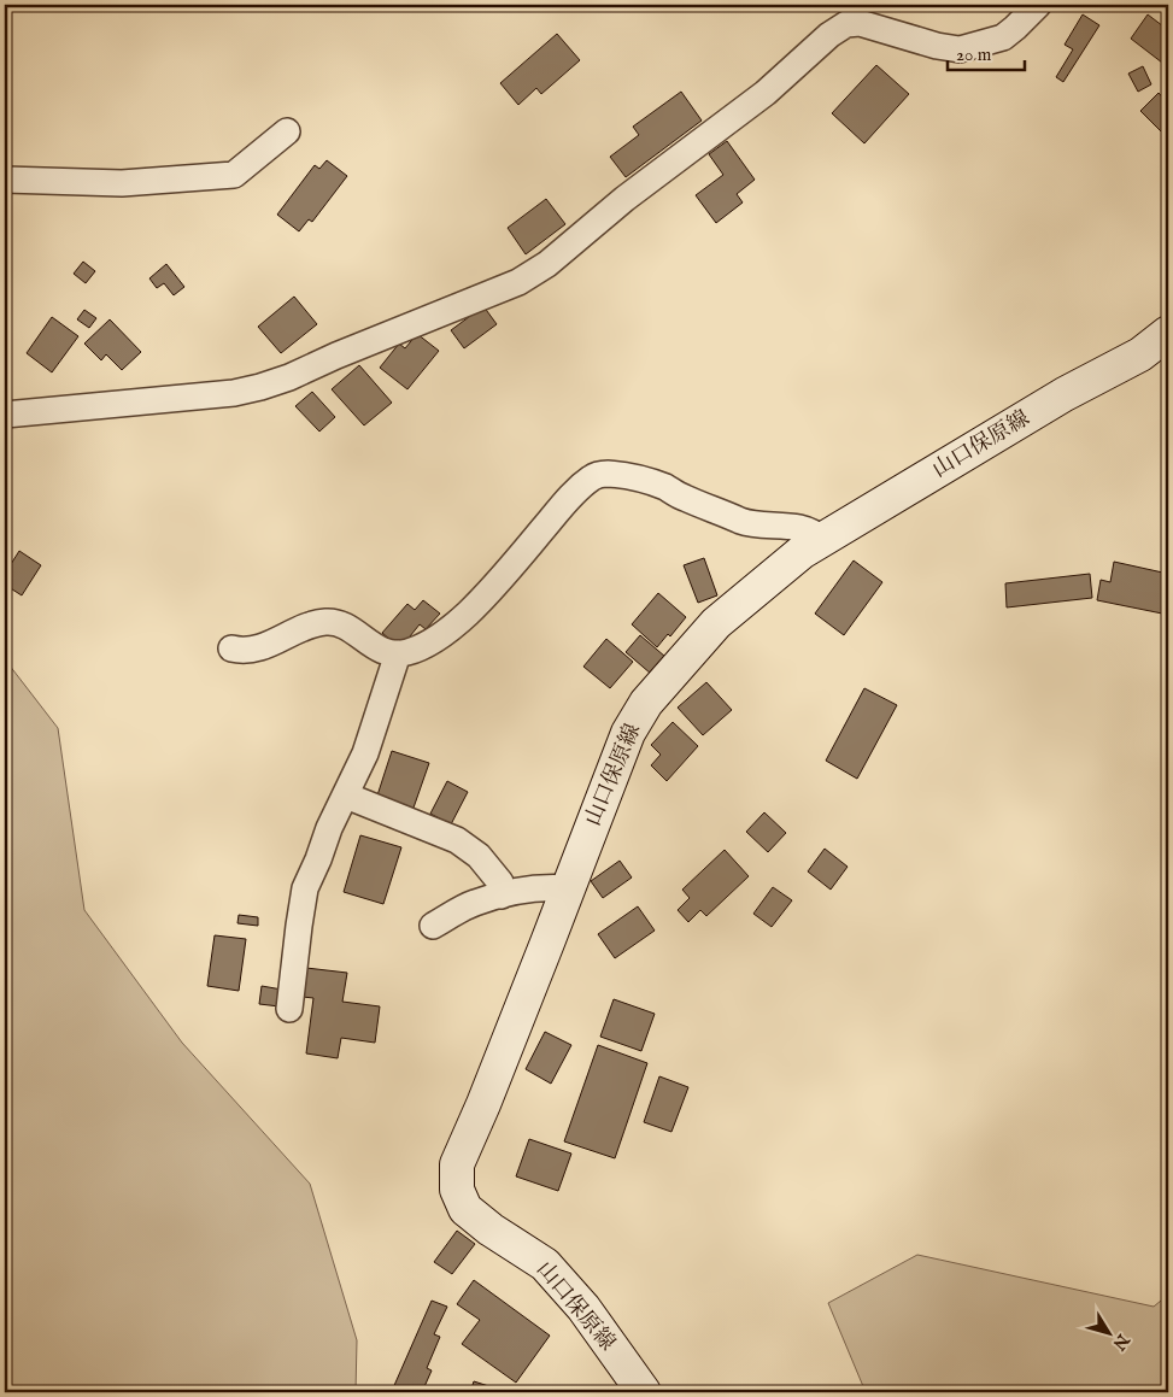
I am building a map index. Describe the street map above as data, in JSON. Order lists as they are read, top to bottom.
{
  "streets": {
    "main road": ["山口保原線"]
  },
  "scale_bar": "20 m",
  "north": "bottom right"
}
